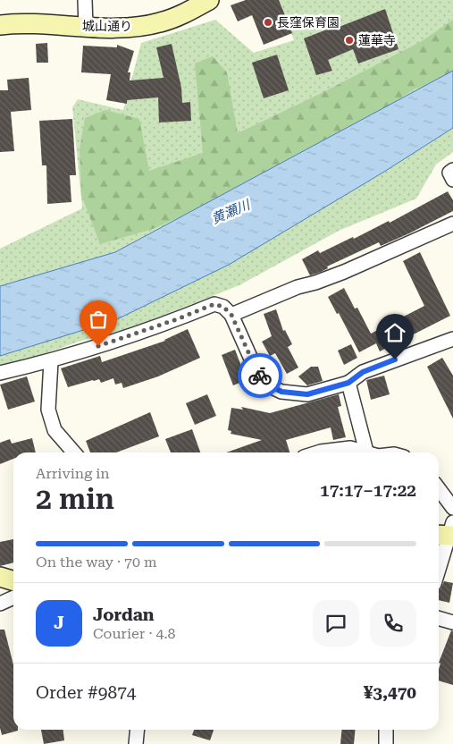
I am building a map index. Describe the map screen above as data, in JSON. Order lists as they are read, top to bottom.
{
  "streets": {
    "street": ["城山通り"]
  },
  "water": ["黄瀬川"],
  "places": ["長窪保育園", "蓮華寺"],
  "page": {
    "heading": ["2 min", "Arriving in", "17:17–17:22"],
    "panel": [
      "Jordan",
      "Courier · 4.8",
      "Order #9874",
      "¥3,470"
    ],
    "bar": "On the way · 70 m",
    "round": "J"
  }
}
